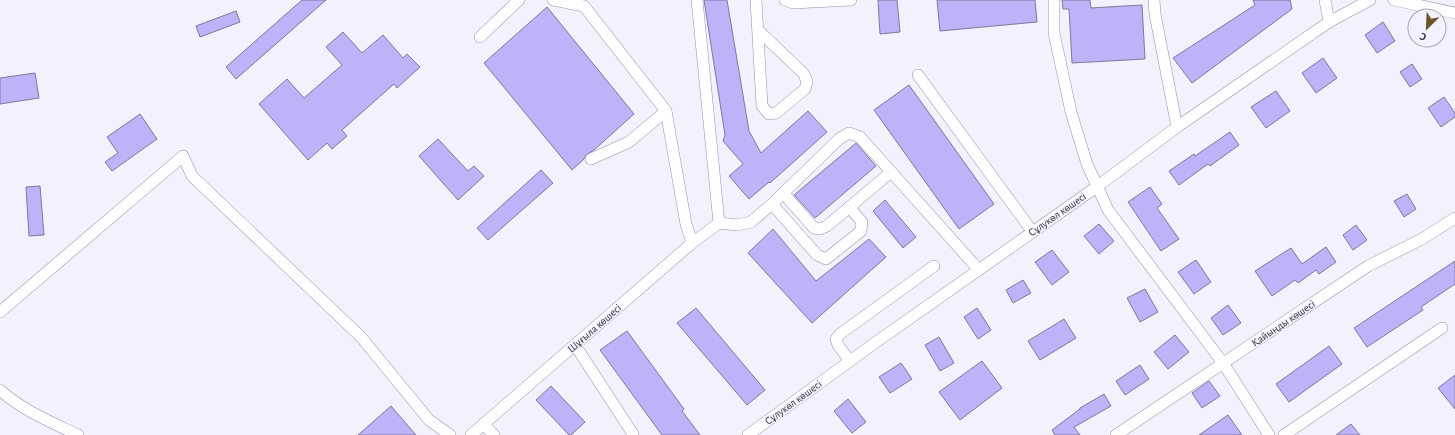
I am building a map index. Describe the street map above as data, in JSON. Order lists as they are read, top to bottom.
{
  "streets": {
    "street": ["Сұлукөл көшесі", "Қайыңды көшесі", "Шұғыла көшесі"]
  },
  "north": "bottom left"
}
